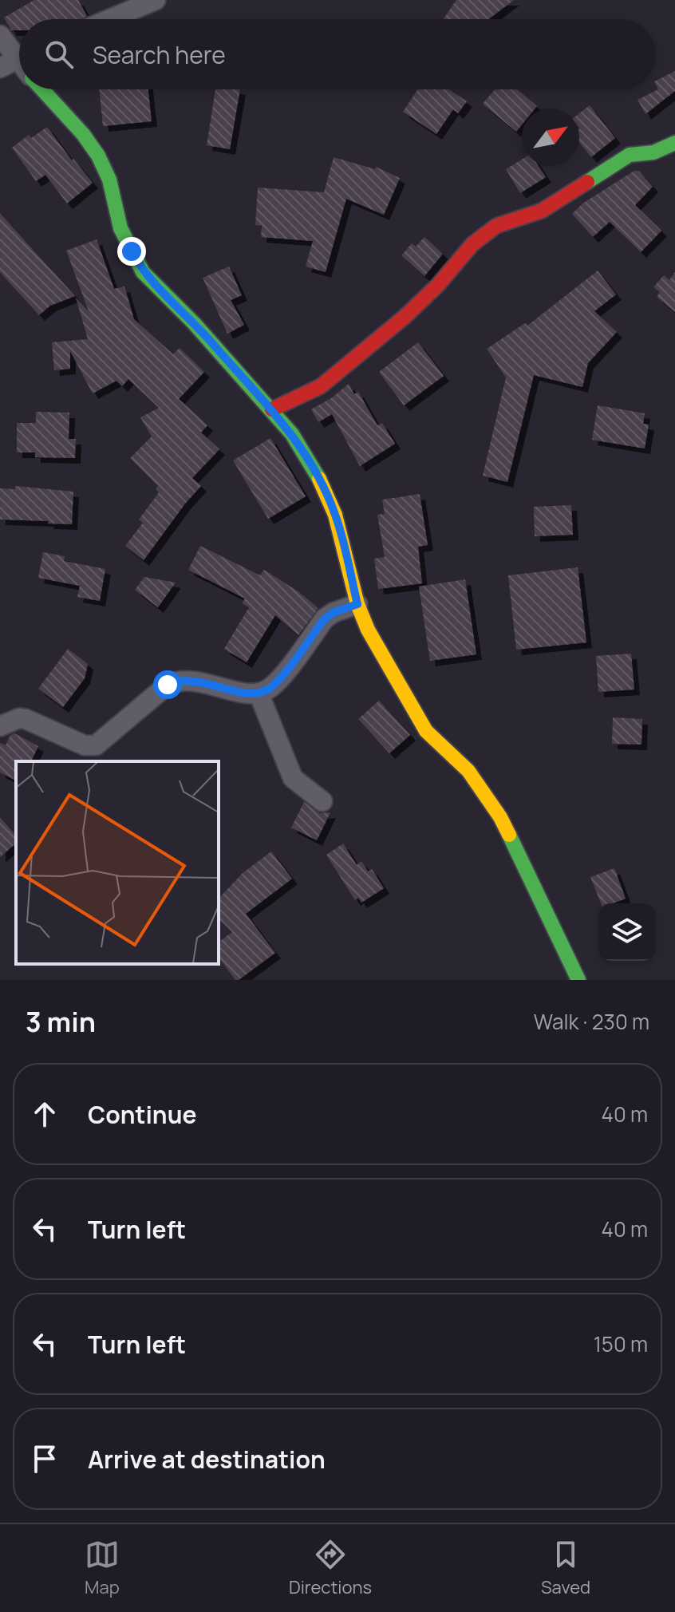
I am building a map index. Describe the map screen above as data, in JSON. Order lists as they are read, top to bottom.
{
  "north": "top right",
  "page": {
    "search": "Search here",
    "heading": ["3 min", "Walk · 230 m"],
    "list": [
      ["Continue", "40 m"],
      ["Turn left", "40 m"],
      ["Turn left", "150 m"],
      "Arrive at destination"
    ],
    "nav": ["Map", "Directions", "Saved"]
  }
}
